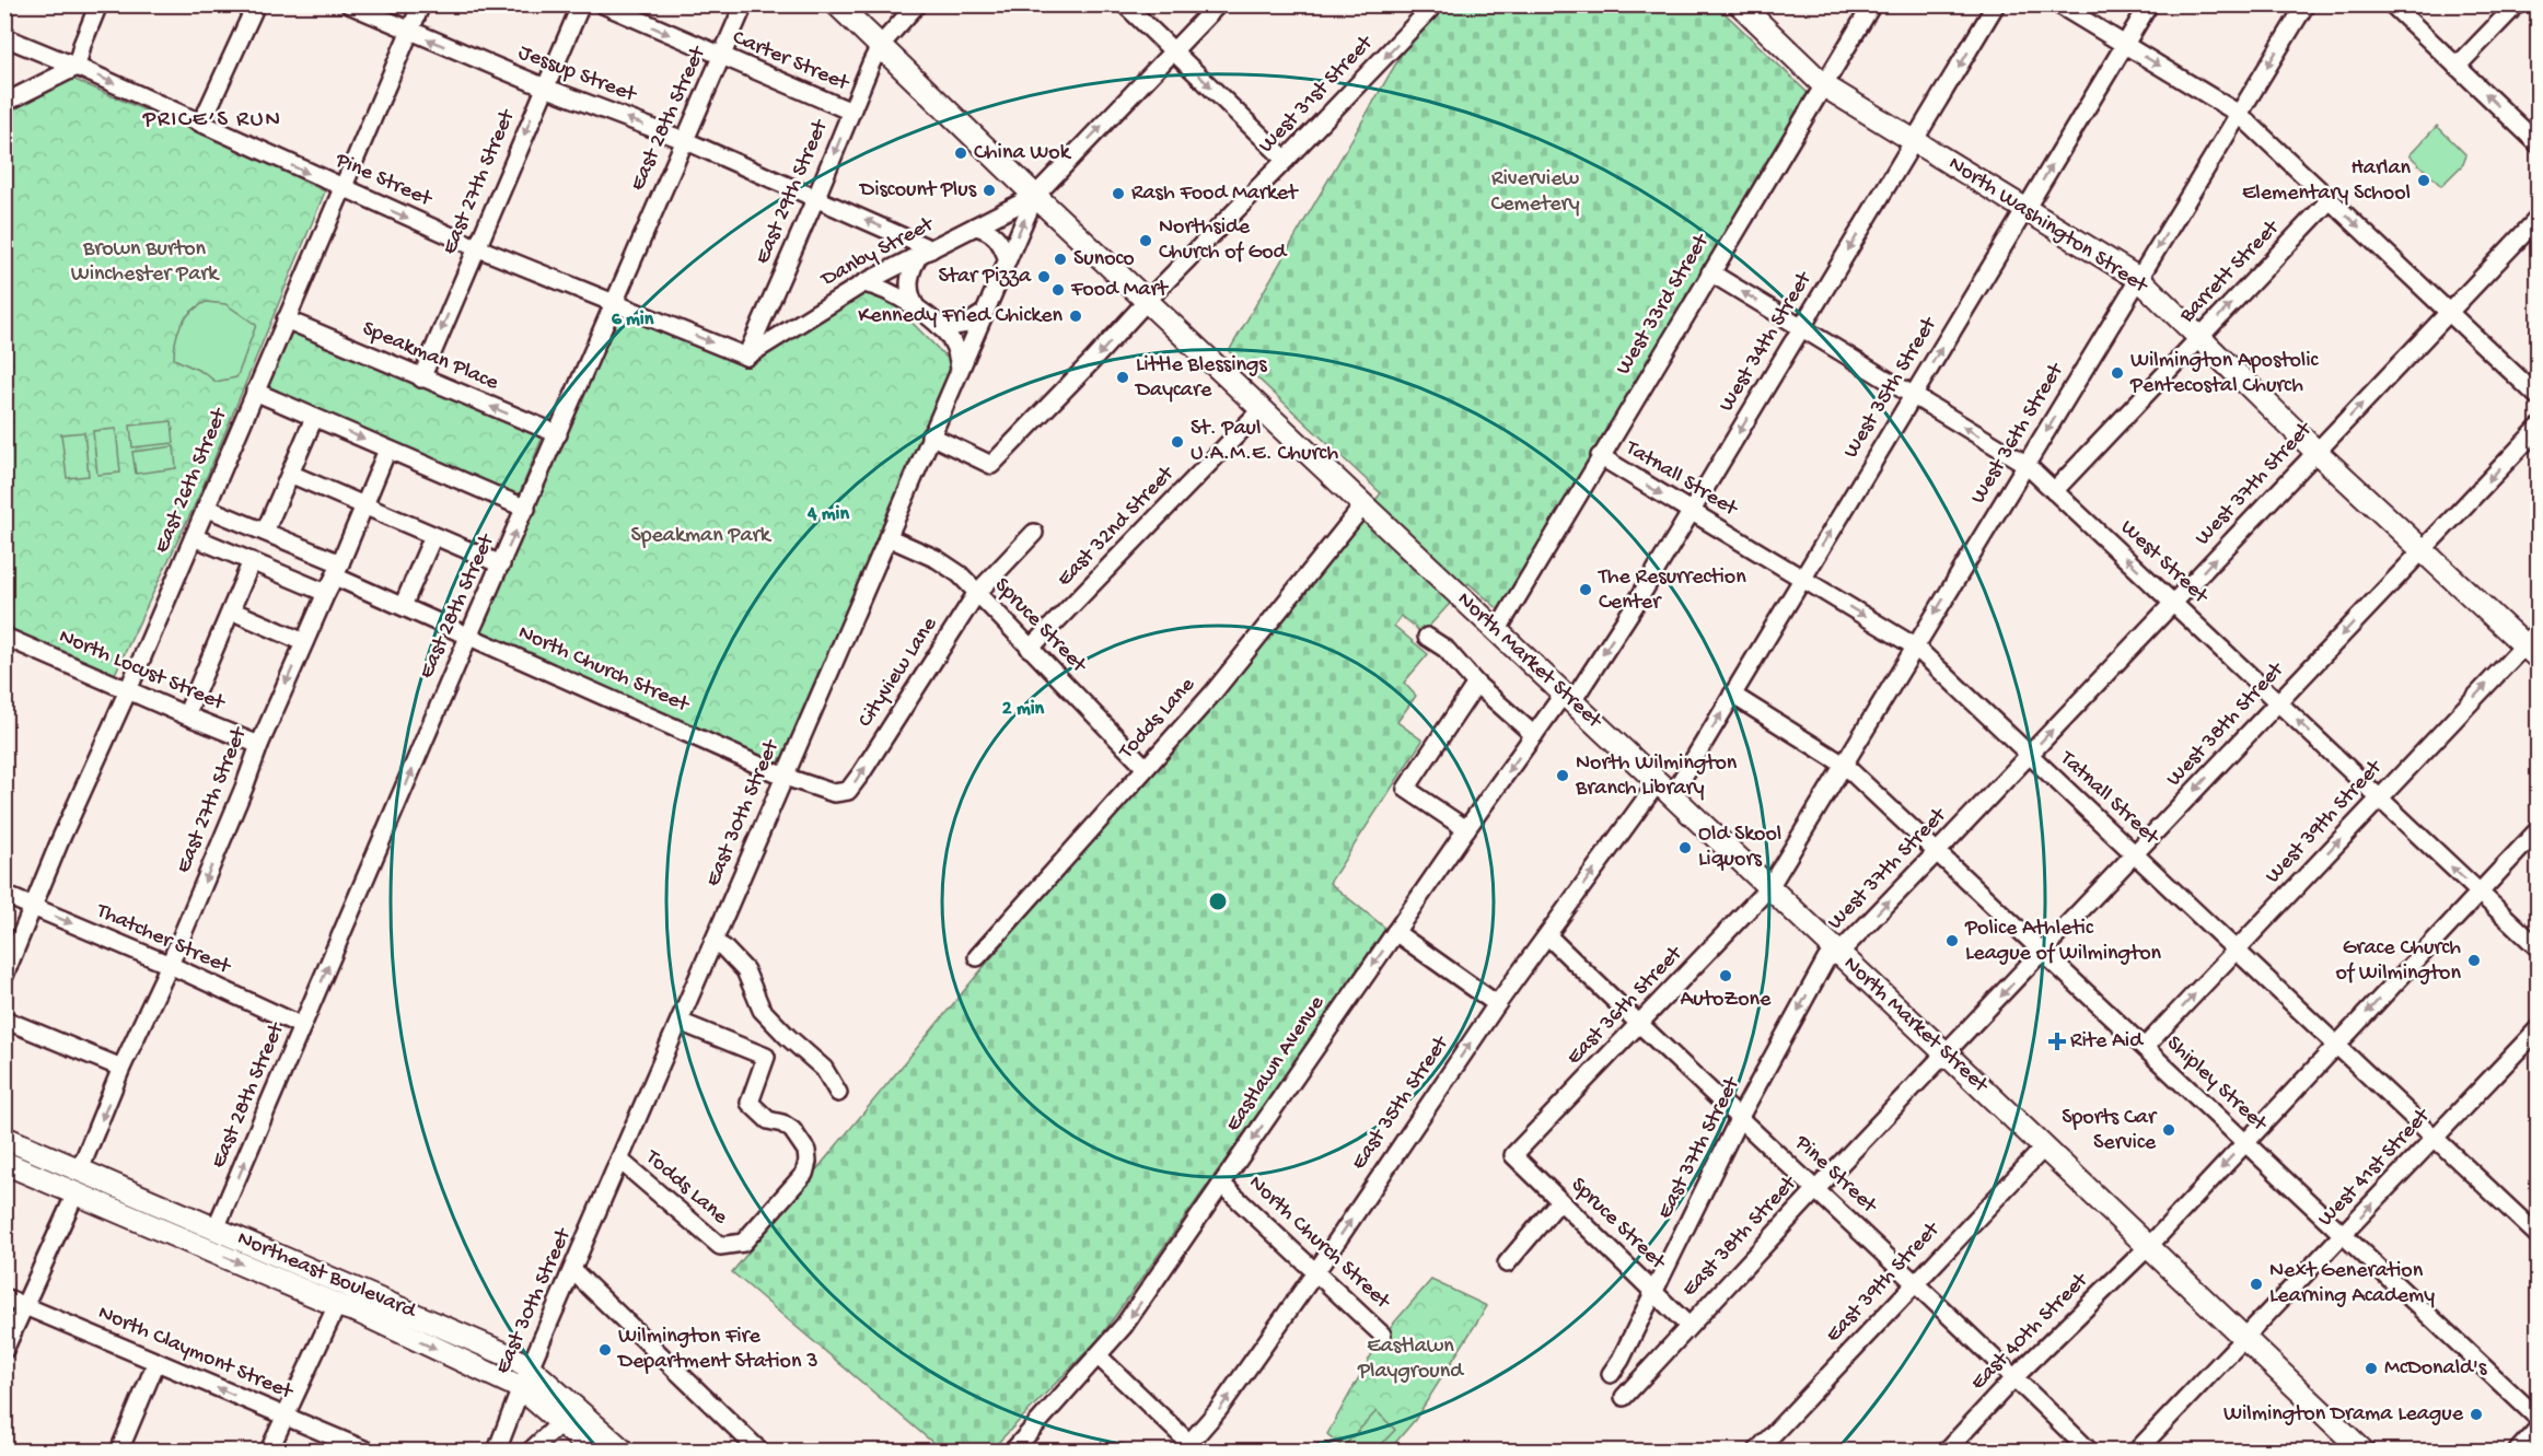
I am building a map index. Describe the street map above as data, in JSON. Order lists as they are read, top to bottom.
{
  "streets": {
    "main road": ["North Washington Street", "North Market Street", "Northeast Boulevard"],
    "street": [
      "Carter Street",
      "Jessup Street",
      "West 31st Street",
      "East 28th Street",
      "Pine Street",
      "East 27th Street",
      "East 29th Street",
      "Danby Street",
      "Barrett Street",
      "West 33rd Street",
      "West 34th Street",
      "Speakman Place",
      "West 35th Street",
      "West 36th Street",
      "Tatnall Street",
      "East 26th Street",
      "West 37th Street",
      "East 32nd Street",
      "West Street",
      "Spruce Street",
      "North Church Street",
      "North Locust Street",
      "Cityview Lane",
      "Todds Lane",
      "West 38th Street",
      "East 30th Street",
      "West 39th Street",
      "Thatcher Street",
      "East 36th Street",
      "Eastlawn Avenue",
      "Shipley Street",
      "East 35th Street",
      "East 37th Street",
      "West 41st Street",
      "East 38th Street",
      "East 39th Street",
      "East 40th Street",
      "North Claymont Street"
    ]
  },
  "crossings": [
    ["Carter Street", "East 28th Street"],
    ["Carter Street", "East 29th Street"],
    ["Jessup Street", "East 28th Street"],
    ["Jessup Street", "East 27th Street"],
    ["Jessup Street", "East 29th Street"],
    ["Jessup Street", "Danby Street"],
    ["Jessup Street", "East 26th Street"],
    ["Jessup Street", "East 30th Street"],
    ["West 31st Street", "North Market Street"],
    ["West 31st Street", "East 30th Street"],
    ["East 28th Street", "Pine Street"],
    ["East 28th Street", "Speakman Place"],
    ["East 28th Street", "North Church Street"],
    ["East 28th Street", "Thatcher Street"],
    ["East 28th Street", "Northeast Boulevard"],
    ["Pine Street", "East 27th Street"],
    ["Pine Street", "East 29th Street"],
    ["Pine Street", "Danby Street"],
    ["Pine Street", "East 26th Street"],
    ["Pine Street", "East 36th Street"],
    ["Pine Street", "East 35th Street"],
    ["Pine Street", "East 37th Street"],
    ["Pine Street", "East 38th Street"],
    ["Pine Street", "East 39th Street"],
    ["Pine Street", "East 40th Street"],
    ["East 27th Street", "Speakman Place"],
    ["East 27th Street", "North Church Street"],
    ["East 27th Street", "North Locust Street"],
    ["East 27th Street", "Thatcher Street"],
    ["East 27th Street", "Northeast Boulevard"],
    ["East 29th Street", "Danby Street"],
    ["East 29th Street", "North Market Street"],
    ["North Washington Street", "Barrett Street"],
    ["North Washington Street", "West 33rd Street"],
    ["North Washington Street", "West 34th Street"],
    ["North Washington Street", "West 35th Street"],
    ["North Washington Street", "West 36th Street"],
    ["North Washington Street", "West 37th Street"],
    ["North Washington Street", "West 38th Street"],
    ["North Washington Street", "West 39th Street"],
    ["Danby Street", "North Market Street"],
    ["Danby Street", "East 30th Street"],
    ["Barrett Street", "West Street"],
    ["West 33rd Street", "Tatnall Street"],
    ["West 33rd Street", "West Street"],
    ["West 33rd Street", "North Market Street"],
    ["West 34th Street", "Tatnall Street"],
    ["West 34th Street", "West Street"],
    ["West 34th Street", "North Market Street"],
    ["West 34th Street", "Eastlawn Avenue"],
    ["Speakman Place", "East 26th Street"],
    ["West 35th Street", "Tatnall Street"],
    ["West 35th Street", "West Street"],
    ["West 35th Street", "North Market Street"],
    ["West 35th Street", "Shipley Street"],
    ["West 35th Street", "East 35th Street"],
    ["West 36th Street", "Tatnall Street"],
    ["West 36th Street", "West Street"],
    ["West 36th Street", "North Market Street"],
    ["West 36th Street", "East 36th Street"],
    ["West 36th Street", "Shipley Street"],
    ["Tatnall Street", "West 37th Street"],
    ["Tatnall Street", "West 38th Street"],
    ["Tatnall Street", "West 39th Street"],
    ["Tatnall Street", "West 41st Street"],
    ["Tatnall Street", "East 40th Street"],
    ["East 26th Street", "North Church Street"],
    ["East 26th Street", "North Locust Street"],
    ["East 26th Street", "Thatcher Street"],
    ["West 37th Street", "West Street"],
    ["West 37th Street", "North Market Street"],
    ["West 37th Street", "Shipley Street"],
    ["West 37th Street", "East 37th Street"],
    ["East 32nd Street", "Spruce Street"],
    ["East 32nd Street", "North Market Street"],
    ["West Street", "West 38th Street"],
    ["West Street", "West 39th Street"],
    ["West Street", "East 40th Street"],
    ["Spruce Street", "Cityview Lane"],
    ["Spruce Street", "Todds Lane"],
    ["Spruce Street", "East 30th Street"],
    ["Spruce Street", "East 36th Street"],
    ["Spruce Street", "East 37th Street"],
    ["Spruce Street", "East 38th Street"],
    ["North Market Street", "Todds Lane"],
    ["North Market Street", "West 38th Street"],
    ["North Market Street", "East 30th Street"],
    ["North Market Street", "East 36th Street"],
    ["North Market Street", "Eastlawn Avenue"],
    ["North Market Street", "East 35th Street"],
    ["North Market Street", "East 37th Street"],
    ["North Market Street", "West 41st Street"],
    ["North Market Street", "East 38th Street"],
    ["North Market Street", "East 39th Street"],
    ["North Market Street", "East 40th Street"],
    ["North Church Street", "Cityview Lane"],
    ["North Church Street", "East 30th Street"],
    ["North Church Street", "Eastlawn Avenue"],
    ["North Church Street", "East 35th Street"],
    ["Cityview Lane", "East 30th Street"],
    ["Todds Lane", "East 30th Street"],
    ["West 38th Street", "Shipley Street"],
    ["West 38th Street", "East 38th Street"],
    ["East 30th Street", "Northeast Boulevard"],
    ["West 39th Street", "Shipley Street"],
    ["Shipley Street", "West 41st Street"],
    ["Shipley Street", "East 40th Street"]
  ],
  "one_way": [
    "Carter Street",
    "Jessup Street",
    "West 31st Street",
    "East 28th Street",
    "Pine Street",
    "East 27th Street",
    "Barrett Street",
    "West 34th Street",
    "West 35th Street",
    "West 36th Street",
    "West 37th Street",
    "West Street",
    "Cityview Lane",
    "West 38th Street",
    "West 39th Street",
    "Eastlawn Avenue",
    "East 35th Street",
    "East 37th Street",
    "East 40th Street",
    "North Claymont Street"
  ],
  "districts": ["PRICE’S RUN"],
  "parks": [
    "Riverview Cemetery",
    "Brown Burton Winchester Park",
    "Speakman Park",
    "Eastlawn Playground"
  ],
  "places": {
    "other": [
      "China Wok",
      "Harlan Elementary School",
      "Discount Plus",
      "Rash Food Market",
      "Northside Church of God",
      "Sunoco",
      "Star Pizza",
      "Food Mart",
      "Kennedy Fried Chicken",
      "Wilmington Apostolic Pentecostal Church",
      "Little Blessings Daycare",
      "St. Paul U.A.M.E. Church",
      "The Resurrection Center",
      "North Wilmington Branch Library",
      "Old Skool Liquors",
      "Police Athletic League of Wilmington",
      "Grace Church of Wilmington",
      "AutoZone",
      "Sports Car Service",
      "Next Generation Learning Academy",
      "Wilmington Fire Department Station 3",
      "McDonald's",
      "Wilmington Drama League"
    ],
    "health": ["Rite Aid"]
  },
  "rings": ["6 min", "4 min", "2 min"]
}
